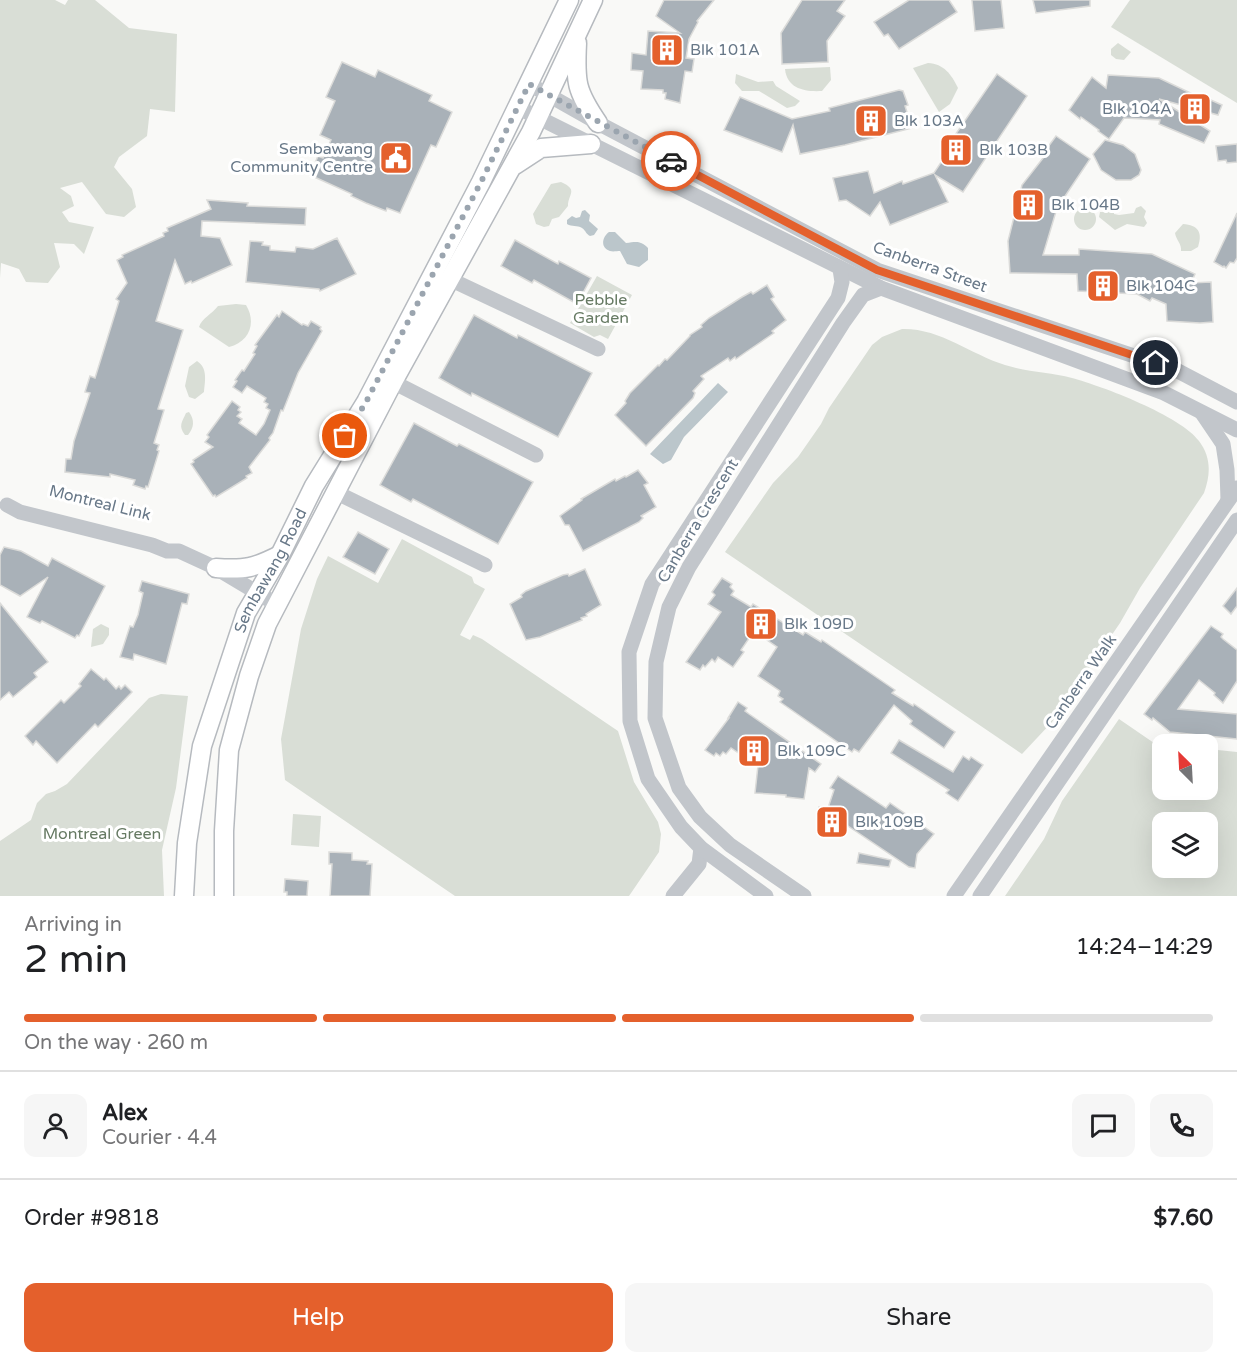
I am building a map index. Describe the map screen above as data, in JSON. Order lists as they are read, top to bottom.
{
  "streets": {
    "main road": ["Sembawang Road"],
    "street": [
      "Canberra Street",
      "Montreal Link",
      "Canberra Crescent",
      "Canberra Walk"
    ]
  },
  "crossings": [
    ["Canberra Street", "Canberra Crescent"],
    ["Canberra Street", "Sembawang Road"],
    ["Montreal Link", "Sembawang Road"]
  ],
  "parks": ["Pebble Garden", "Montreal Green"],
  "places": {
    "building": [
      "Blk 101A",
      "Blk 104A",
      "Blk 103A",
      "Blk 103B",
      "Blk 104B",
      "Blk 104C",
      "Blk 109D",
      "Blk 109C",
      "Blk 109B"
    ],
    "public building": ["Sembawang Community Centre"]
  },
  "north": "top left",
  "page": {
    "heading": ["2 min", "Arriving in", "14:24–14:29"],
    "panel": [
      "Alex",
      "Courier · 4.4",
      "Order #9818",
      "$7.60"
    ],
    "bar": "On the way · 260 m",
    "buttons": ["Help", "Share"]
  }
}
